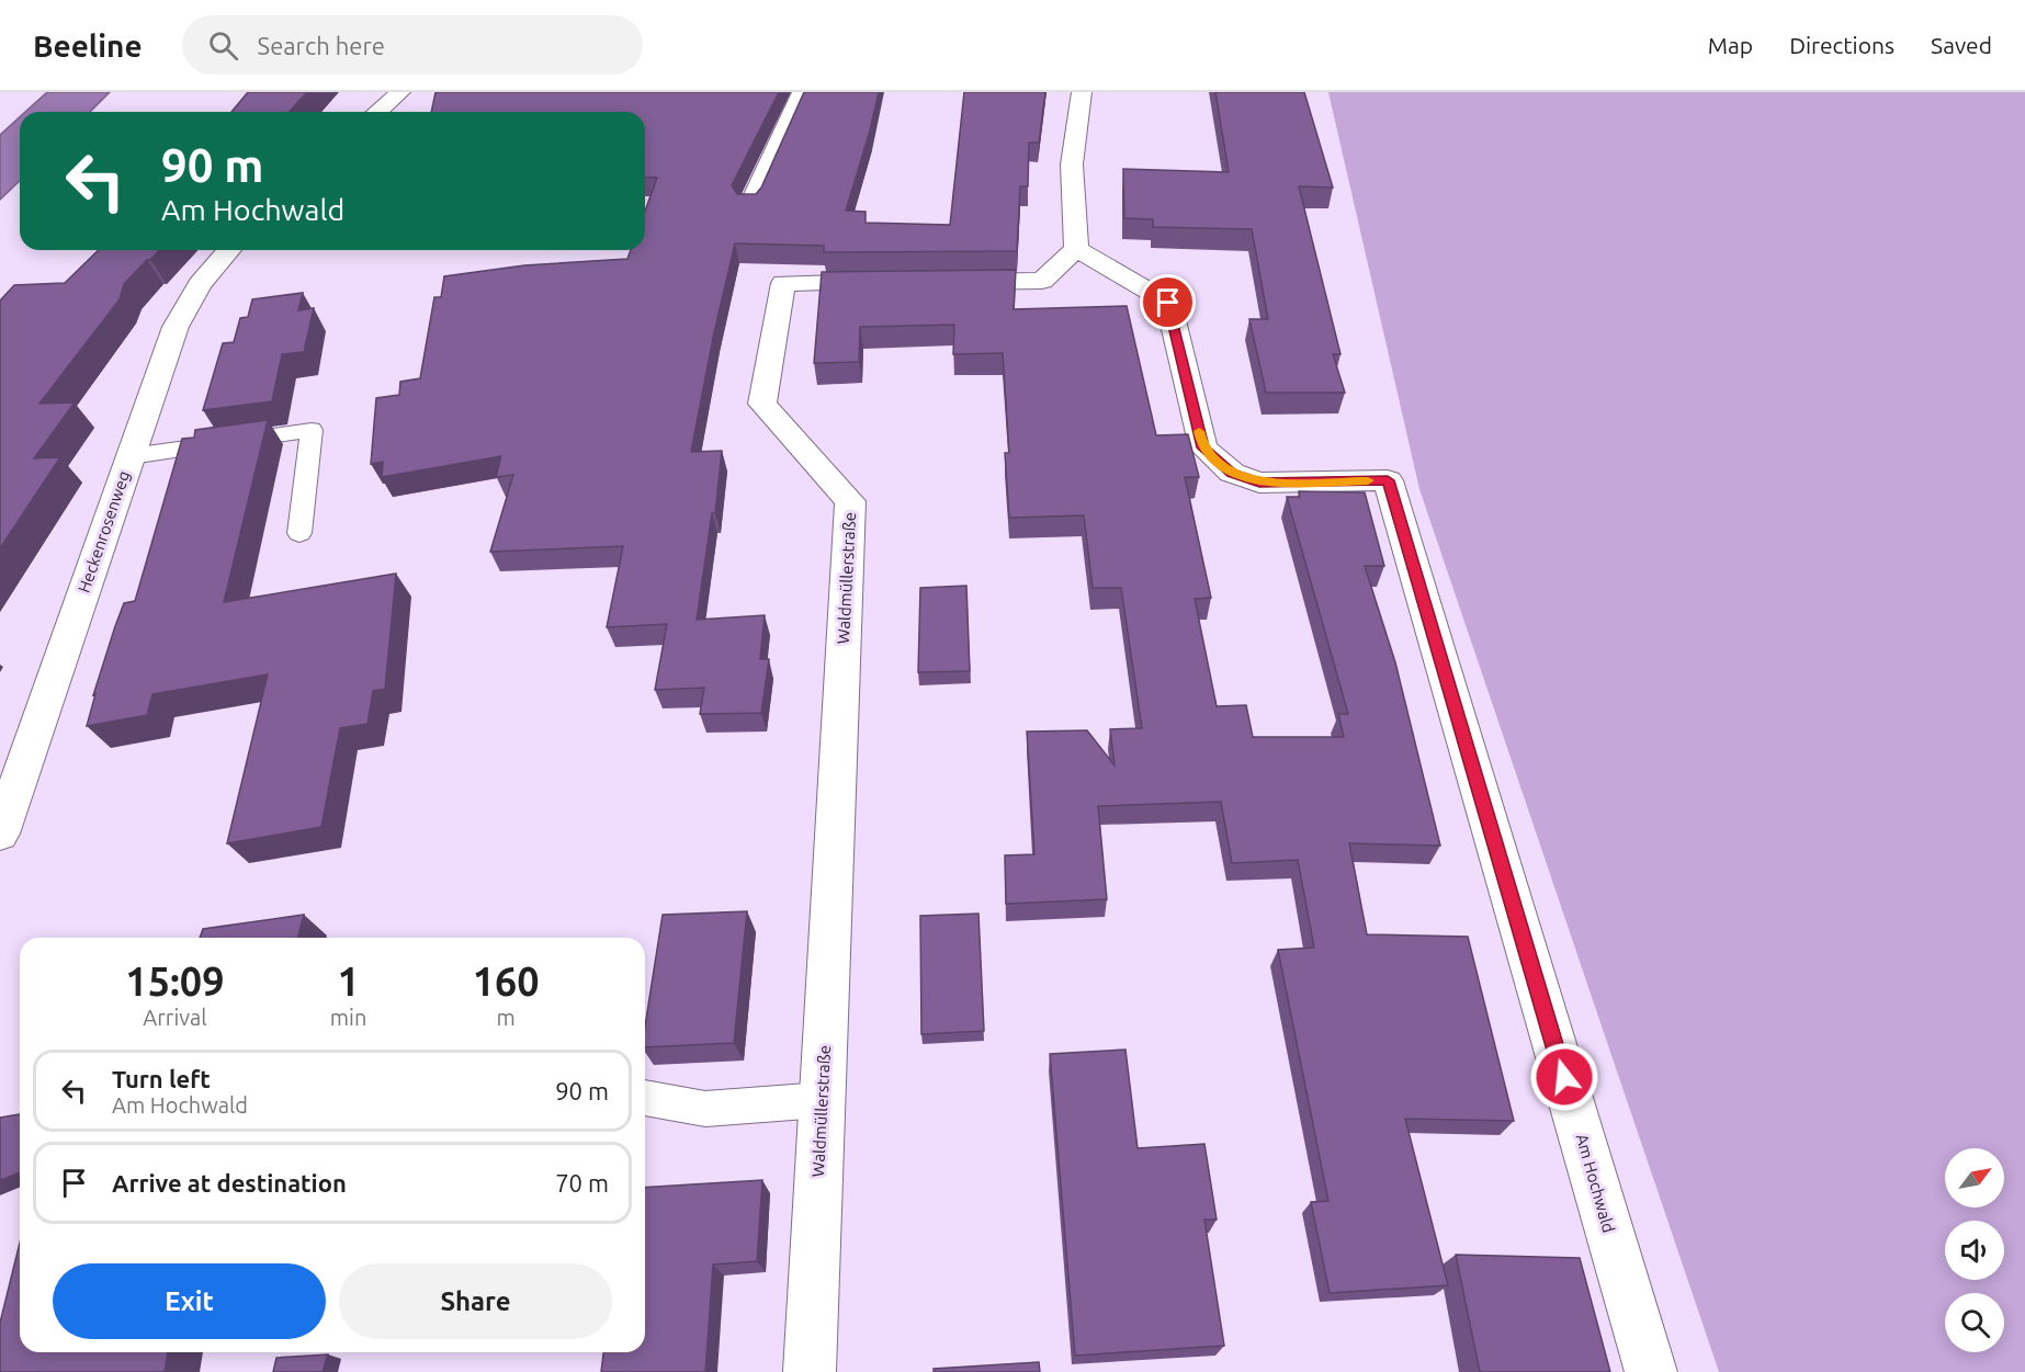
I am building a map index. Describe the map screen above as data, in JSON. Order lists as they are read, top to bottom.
{
  "streets": {
    "street": ["Heckenrosenweg", "Waldmüllerstraße", "Am Hochwald"]
  },
  "north": "top right",
  "page": {
    "header": "Beeline",
    "search": "Search here",
    "nav": ["Map", "Directions", "Saved"],
    "turn": ["90 m", "Am Hochwald"],
    "eta": [
      "15:09",
      "Arrival",
      "1",
      "min",
      "160",
      "m"
    ],
    "list": [
      {
        "name": "Turn left",
        "note": "Am Hochwald",
        "value": "90 m"
      },
      {
        "name": "Arrive at destination",
        "value": "70 m"
      }
    ],
    "buttons": ["Exit", "Share"]
  }
}
